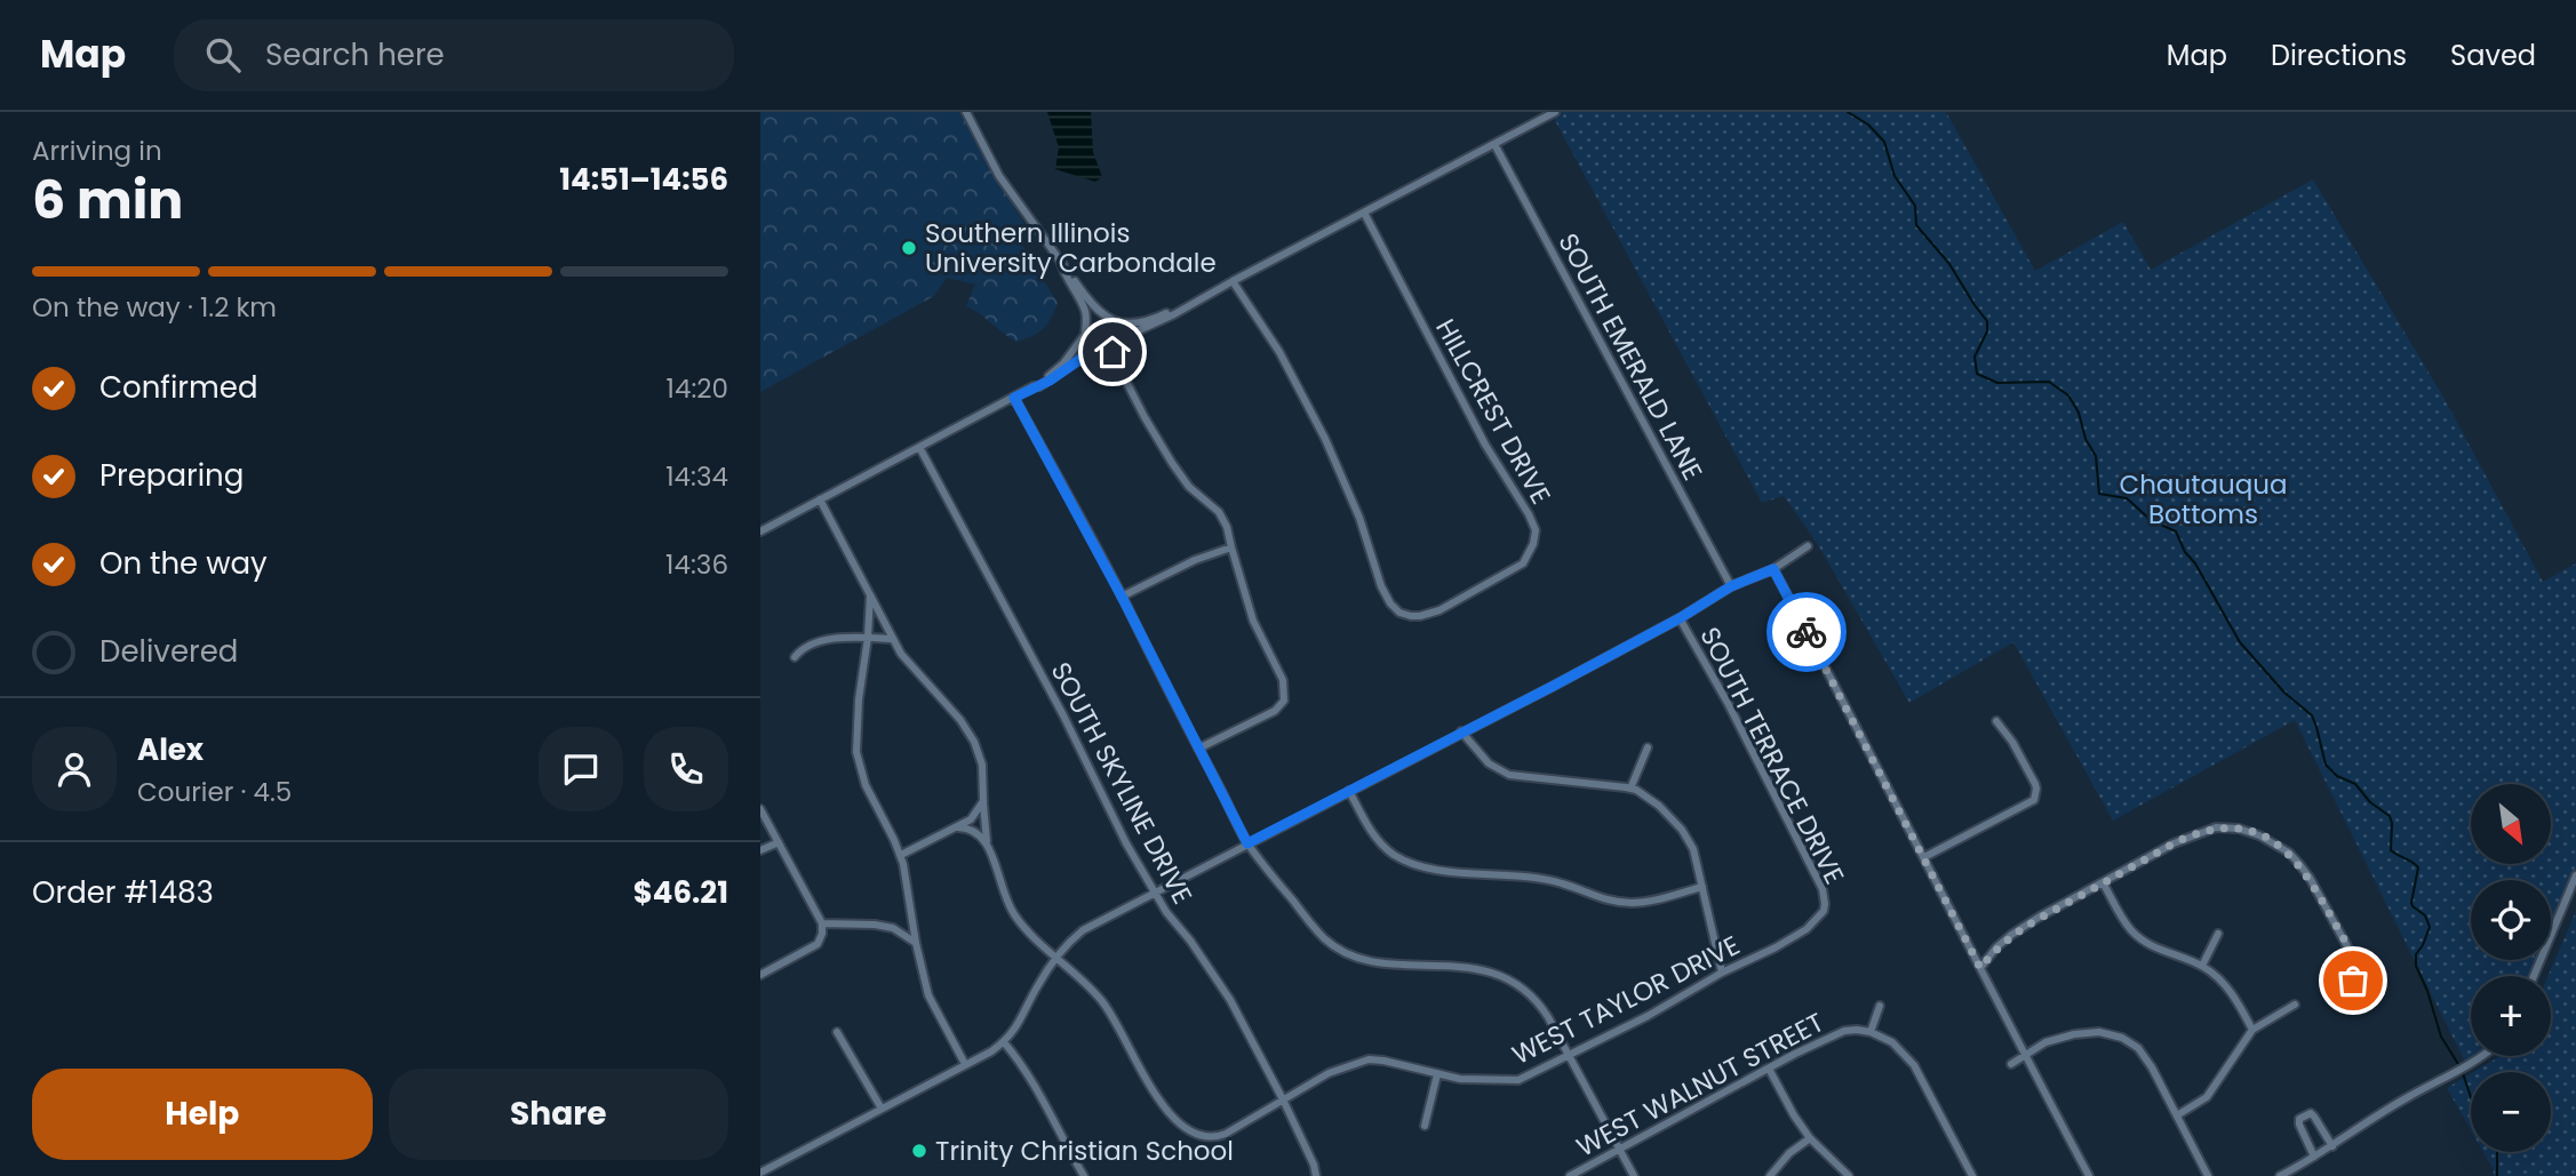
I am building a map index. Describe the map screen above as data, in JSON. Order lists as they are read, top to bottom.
{
  "streets": {
    "street": [
      "SOUTH EMERALD LANE",
      "HILLCREST DRIVE",
      "SOUTH TERRACE DRIVE",
      "SOUTH SKYLINE DRIVE",
      "WEST TAYLOR DRIVE",
      "WEST WALNUT STREET"
    ]
  },
  "crossings": [
    ["SOUTH TERRACE DRIVE", "WEST TAYLOR DRIVE"],
    ["SOUTH SKYLINE DRIVE", "WEST TAYLOR DRIVE"]
  ],
  "parks": ["Chautauqua Bottoms"],
  "places": ["Southern Illinois University Carbondale", "Trinity Christian School"],
  "north": "bottom right",
  "page": {
    "header": "Map",
    "search": "Search here",
    "nav": ["Map", "Directions", "Saved"],
    "heading": ["6 min", "Arriving in", "14:51–14:56"],
    "panel": [
      "Alex",
      "Courier · 4.5",
      "Order #1483",
      "$46.21"
    ],
    "bar": "On the way · 1.2 km",
    "list": [
      ["Confirmed", "14:20"],
      ["Preparing", "14:34"],
      ["On the way", "14:36"],
      "Delivered"
    ],
    "map_buttons": ["+", "−"],
    "buttons": ["Help", "Share"]
  }
}
